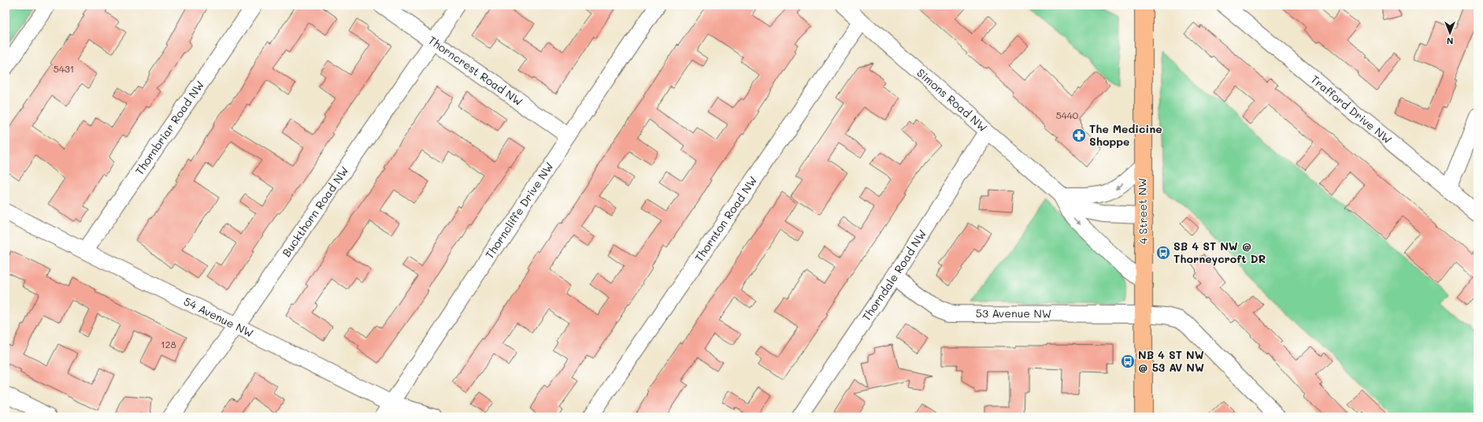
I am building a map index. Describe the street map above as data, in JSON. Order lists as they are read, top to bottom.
{
  "streets": {
    "main road": ["4 Street NW"],
    "street": [
      "Thorncrest Road NW",
      "Simons Road NW",
      "Trafford Drive NW",
      "Thornbriar Road NW",
      "Thorncliffe Drive NW",
      "Buckthorn Road NW",
      "Thornton Road NW",
      "Thorndale Road NW",
      "53 Avenue NW",
      "54 Avenue NW"
    ]
  },
  "crossings": [
    ["Thorncrest Road NW", "Thorncliffe Drive NW"],
    ["Thorncrest Road NW", "Buckthorn Road NW"],
    ["Simons Road NW", "4 Street NW"],
    ["Simons Road NW", "Thornton Road NW"],
    ["Simons Road NW", "Thorndale Road NW"],
    ["Thornbriar Road NW", "54 Avenue NW"],
    ["Thorncliffe Drive NW", "54 Avenue NW"],
    ["4 Street NW", "53 Avenue NW"],
    ["Buckthorn Road NW", "54 Avenue NW"],
    ["Thorndale Road NW", "53 Avenue NW"]
  ],
  "places": {
    "pharmacy": ["The Medicine Shoppe"],
    "bus stop": ["SB 4 ST NW @ Thorneycroft DR", "NB 4 ST NW @ 53 AV NW"]
  },
  "house_numbers": ["5431", "5440", "128"],
  "north": "bottom"
}
